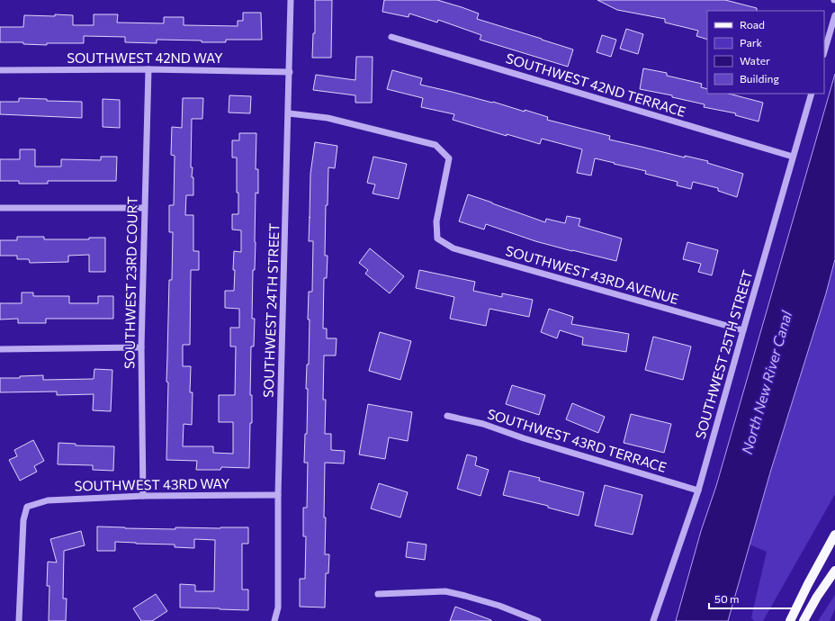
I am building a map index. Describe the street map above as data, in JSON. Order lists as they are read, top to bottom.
{
  "streets": {
    "street": [
      "SOUTHWEST 42ND WAY",
      "SOUTHWEST 42ND TERRACE",
      "SOUTHWEST 43RD AVENUE",
      "SOUTHWEST 23RD COURT",
      "SOUTHWEST 24TH STREET",
      "SOUTHWEST 25TH STREET",
      "SOUTHWEST 43RD TERRACE",
      "SOUTHWEST 43RD WAY"
    ]
  },
  "crossings": [
    ["SOUTHWEST 42ND WAY", "SOUTHWEST 23RD COURT"],
    ["SOUTHWEST 42ND WAY", "SOUTHWEST 24TH STREET"],
    ["SOUTHWEST 42ND TERRACE", "SOUTHWEST 25TH STREET"],
    ["SOUTHWEST 43RD AVENUE", "SOUTHWEST 24TH STREET"],
    ["SOUTHWEST 43RD AVENUE", "SOUTHWEST 25TH STREET"],
    ["SOUTHWEST 23RD COURT", "SOUTHWEST 43RD WAY"],
    ["SOUTHWEST 24TH STREET", "SOUTHWEST 43RD WAY"],
    ["SOUTHWEST 25TH STREET", "SOUTHWEST 43RD TERRACE"]
  ],
  "water": ["North New River Canal"],
  "legend": [
    "Road",
    "Park",
    "Water",
    "Building"
  ],
  "scale_bar": "50 m"
}
